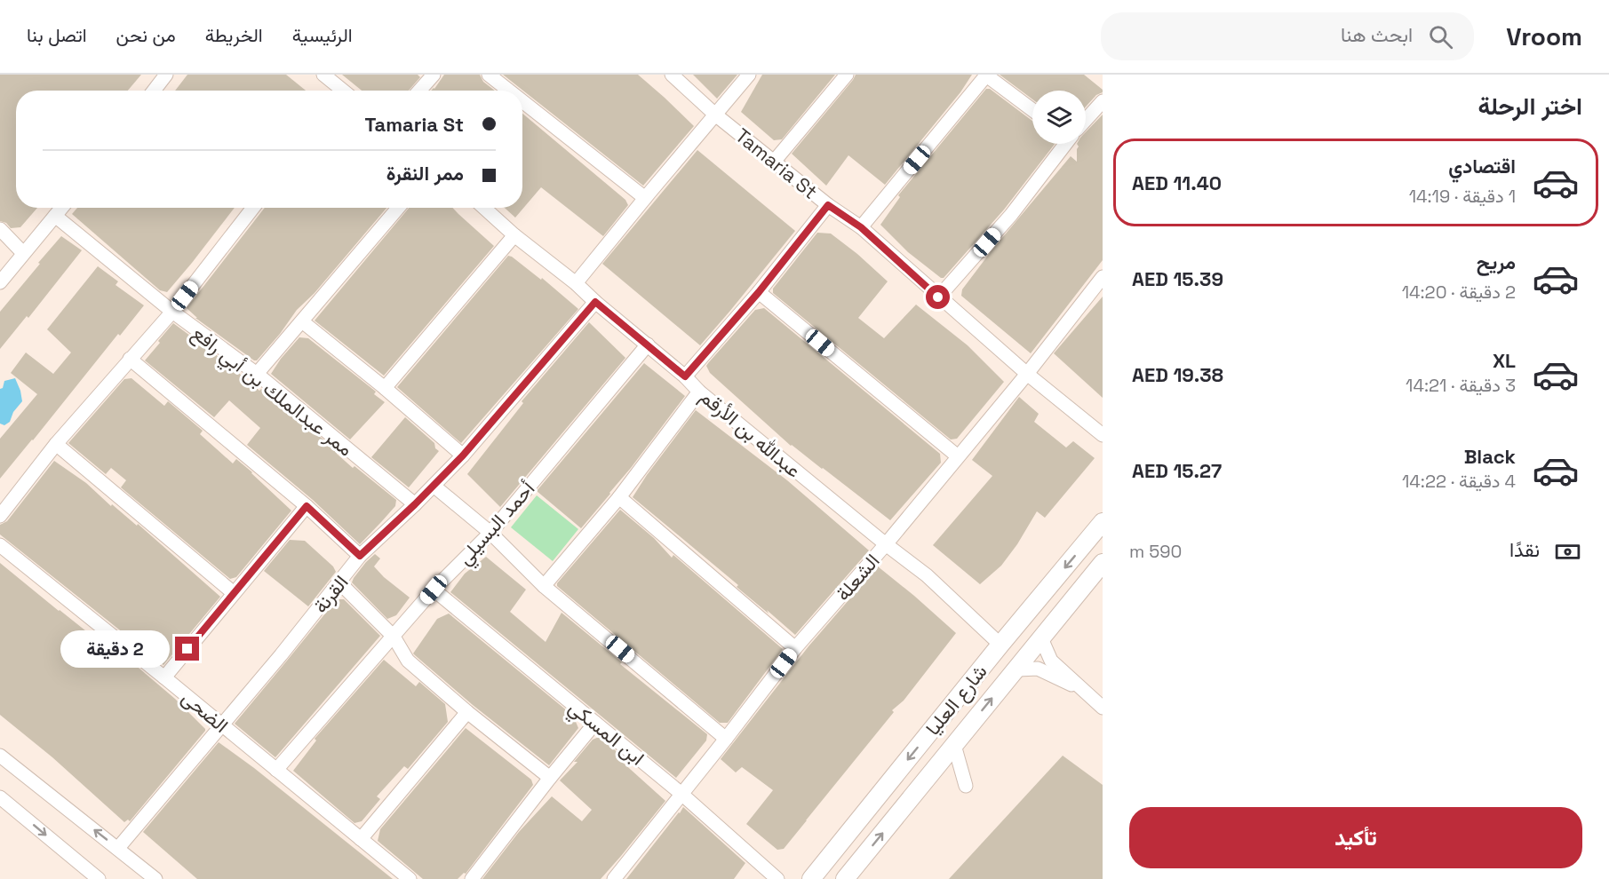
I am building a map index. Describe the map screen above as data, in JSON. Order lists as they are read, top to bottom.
{
  "streets": {
    "main road": ["شارع العليا"],
    "street": [
      "Tamaria St",
      "ممر عبدالملك بن أبي رافع",
      "عبدالله بن الأرقم",
      "أحمد البسيلي",
      "الشعلة",
      "القرنة",
      "الضحى",
      "ابن المسكي"
    ]
  },
  "crossings": [
    ["Tamaria St", "الشعلة"],
    ["ممر عبدالملك بن أبي رافع", "القرنة"],
    ["عبدالله بن الأرقم", "أحمد البسيلي"],
    ["عبدالله بن الأرقم", "الشعلة"],
    ["عبدالله بن الأرقم", "القرنة"],
    ["عبدالله بن الأرقم", "شارع العليا"],
    ["أحمد البسيلي", "الضحى"],
    ["أحمد البسيلي", "ابن المسكي"],
    ["الشعلة", "ابن المسكي"],
    ["القرنة", "الضحى"]
  ],
  "page": {
    "header": "Vroom",
    "search": "ابحث هنا",
    "nav": [
      "الرئيسية",
      "الخريطة",
      "من نحن",
      "اتصل بنا"
    ],
    "heading": "اختر الرحلة",
    "banner": ["Tamaria St", "ممر النقرة"],
    "list": [
      {
        "name": "اقتصادي",
        "note": "1 دقيقة · 14:19",
        "value": "AED 11.40"
      },
      {
        "name": "مريح",
        "note": "2 دقيقة · 14:20",
        "value": "AED 15.39"
      },
      {
        "name": "XL",
        "note": "3 دقيقة · 14:21",
        "value": "AED 19.38"
      },
      {
        "name": "Black",
        "note": "4 دقيقة · 14:22",
        "value": "AED 15.27"
      }
    ],
    "pay": ["نقدًا", "590 m"],
    "bubble": "2 دقيقة",
    "buttons": "تأكيد"
  }
}
